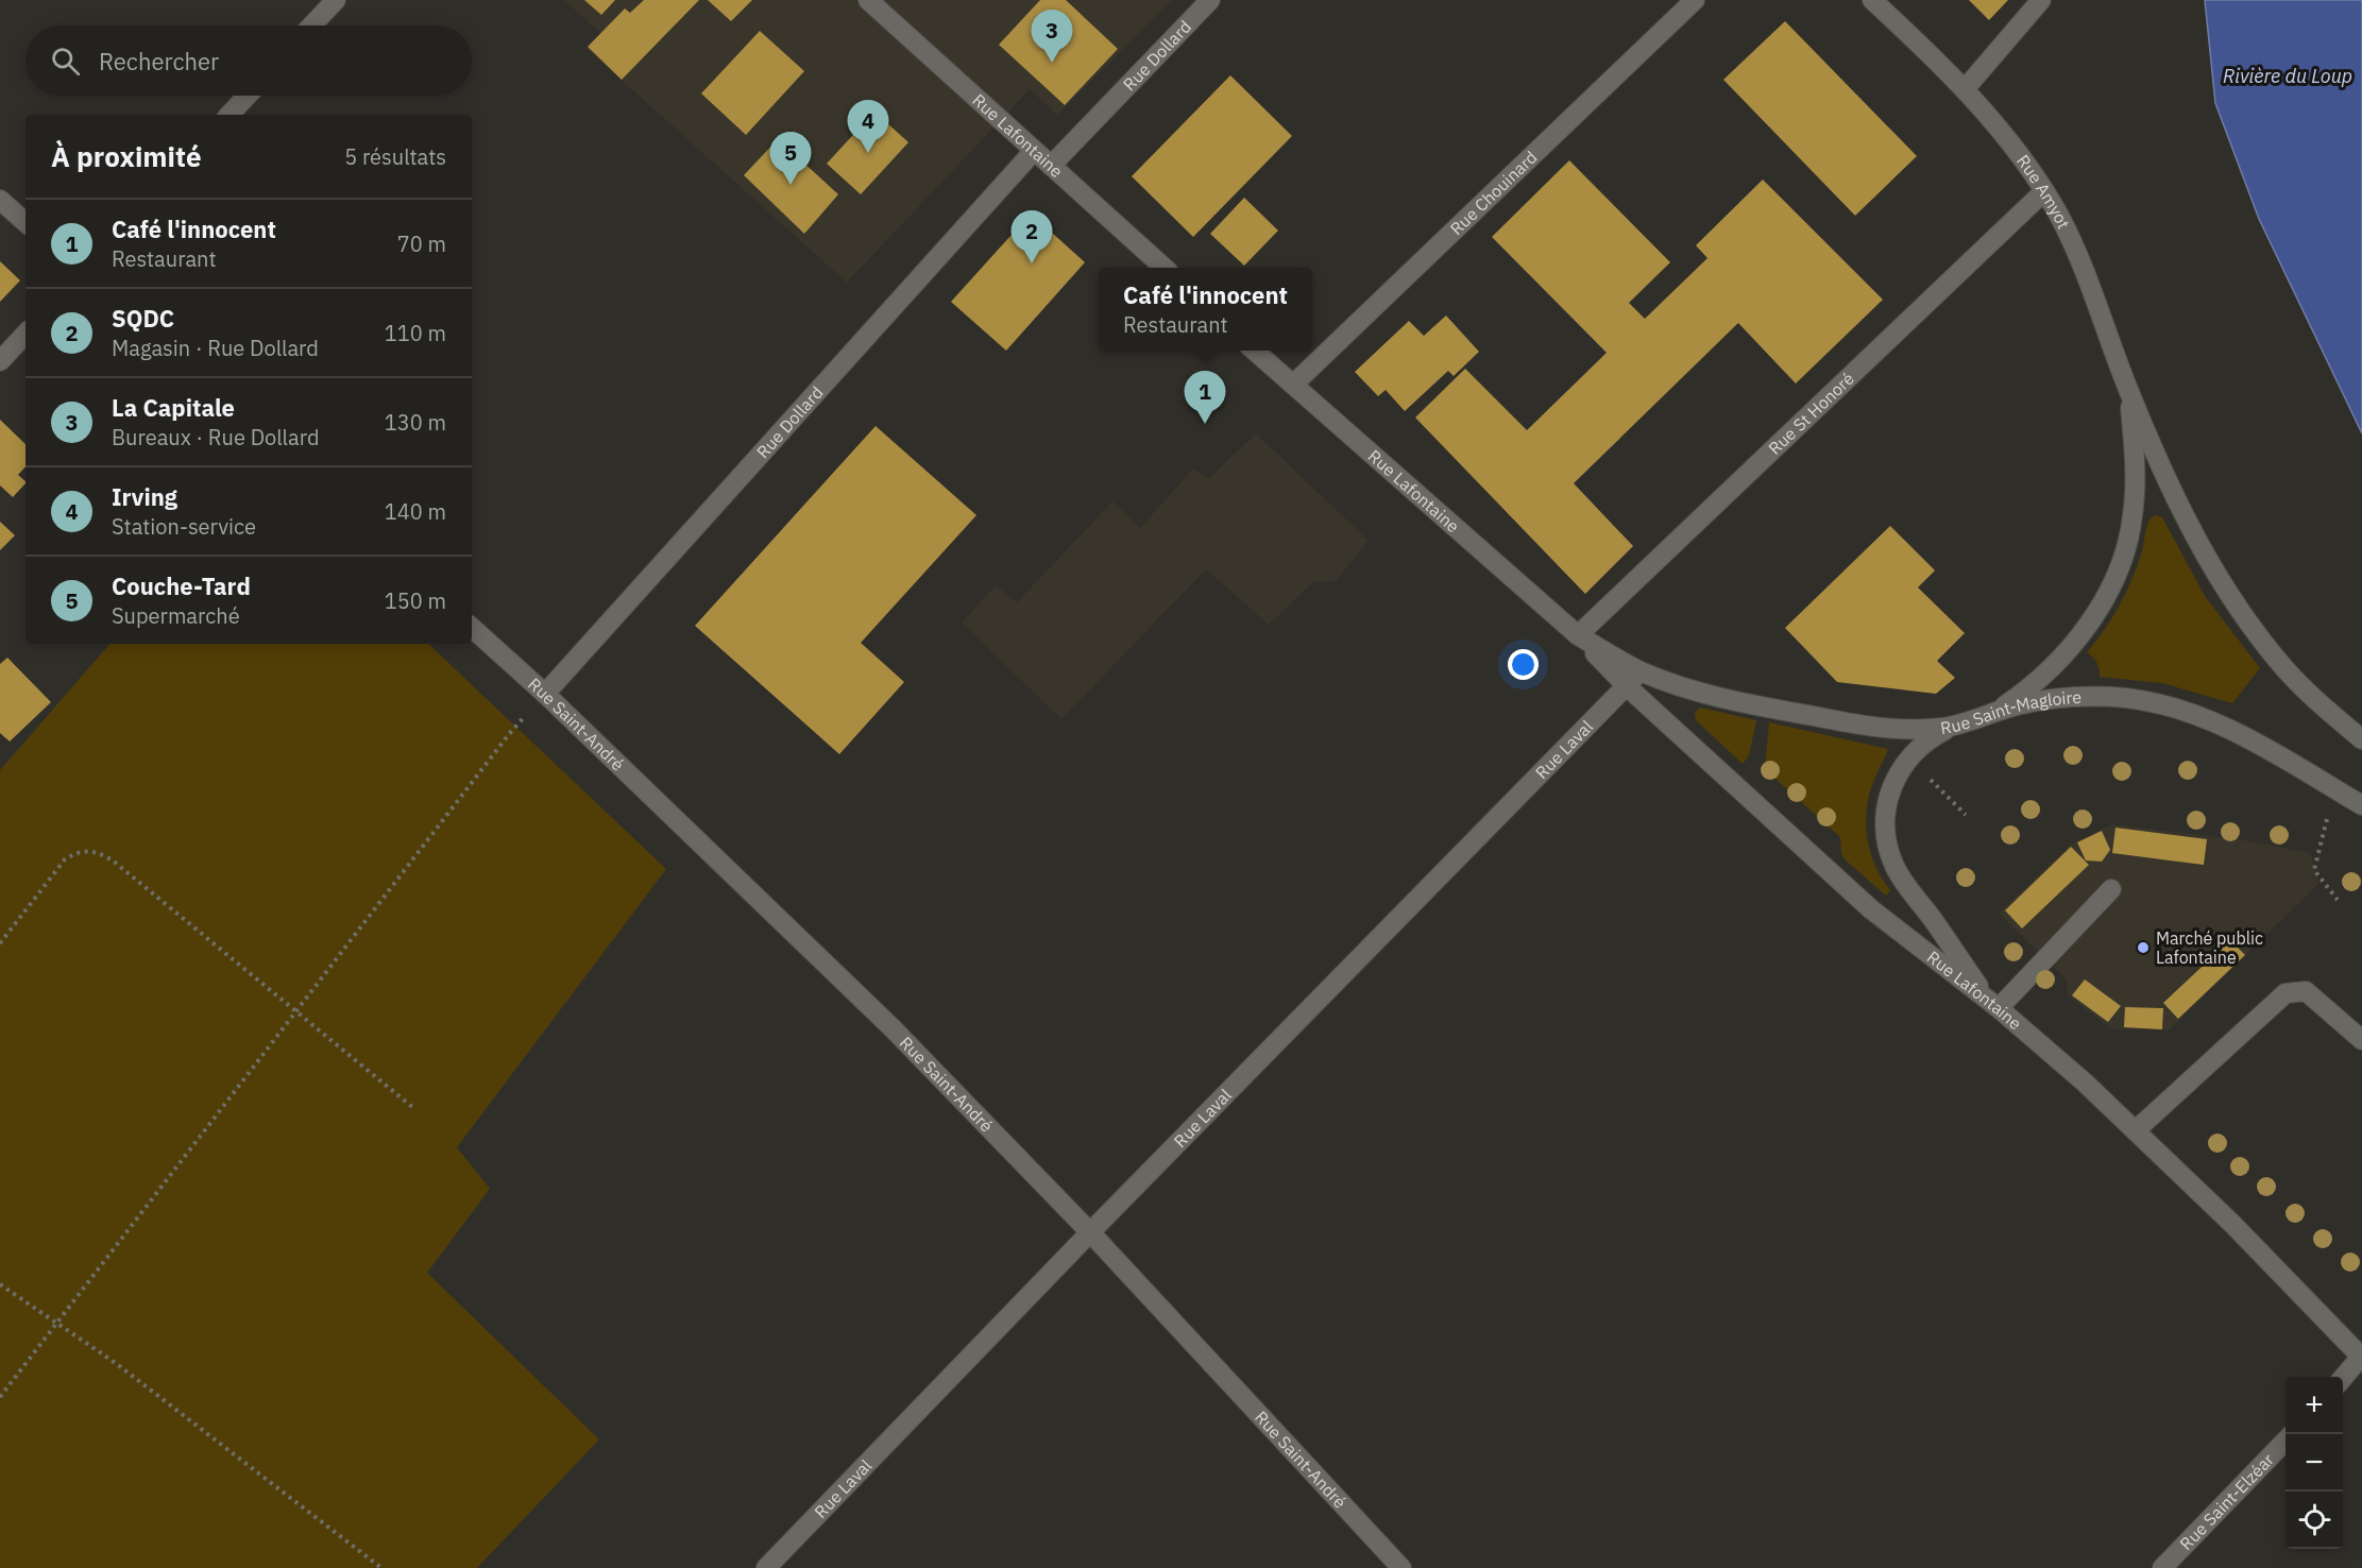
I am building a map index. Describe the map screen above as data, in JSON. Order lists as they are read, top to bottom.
{
  "streets": {
    "street": [
      "Rue Dollard",
      "Rue Lafontaine",
      "Rue Chouinard",
      "Rue Amyot",
      "Rue St Honoré",
      "Rue Saint-Magloire",
      "Rue Saint-André",
      "Rue Laval",
      "Rue Saint-Elzéar"
    ]
  },
  "crossings": [
    ["Rue Dollard", "Rue Lafontaine"],
    ["Rue Dollard", "Rue Saint-André"],
    ["Rue Lafontaine", "Rue Chouinard"],
    ["Rue Lafontaine", "Rue St Honoré"],
    ["Rue Lafontaine", "Rue Saint-Magloire"],
    ["Rue Lafontaine", "Rue Laval"],
    ["Rue Amyot", "Rue St Honoré"],
    ["Rue Saint-Magloire", "Rue Laval"],
    ["Rue Saint-André", "Rue Laval"]
  ],
  "water": ["Rivière du Loup"],
  "places": ["Marché public Lafontaine"],
  "page": {
    "pins": [
      "3",
      "4",
      "5",
      "2",
      "1"
    ],
    "search": "Rechercher",
    "heading": ["À proximité", "5 résultats"],
    "list": [
      {
        "mark": "1",
        "name": "Café l'innocent",
        "note": "Restaurant",
        "value": "70 m"
      },
      {
        "mark": "2",
        "name": "SQDC",
        "note": "Magasin · Rue Dollard",
        "value": "110 m"
      },
      {
        "mark": "3",
        "name": "La Capitale",
        "note": "Bureaux · Rue Dollard",
        "value": "130 m"
      },
      {
        "mark": "4",
        "name": "Irving",
        "note": "Station-service",
        "value": "140 m"
      },
      {
        "mark": "5",
        "name": "Couche-Tard",
        "note": "Supermarché",
        "value": "150 m"
      }
    ],
    "popup": ["Café l'innocent", "Restaurant"],
    "map_buttons": ["+", "−"]
  }
}
